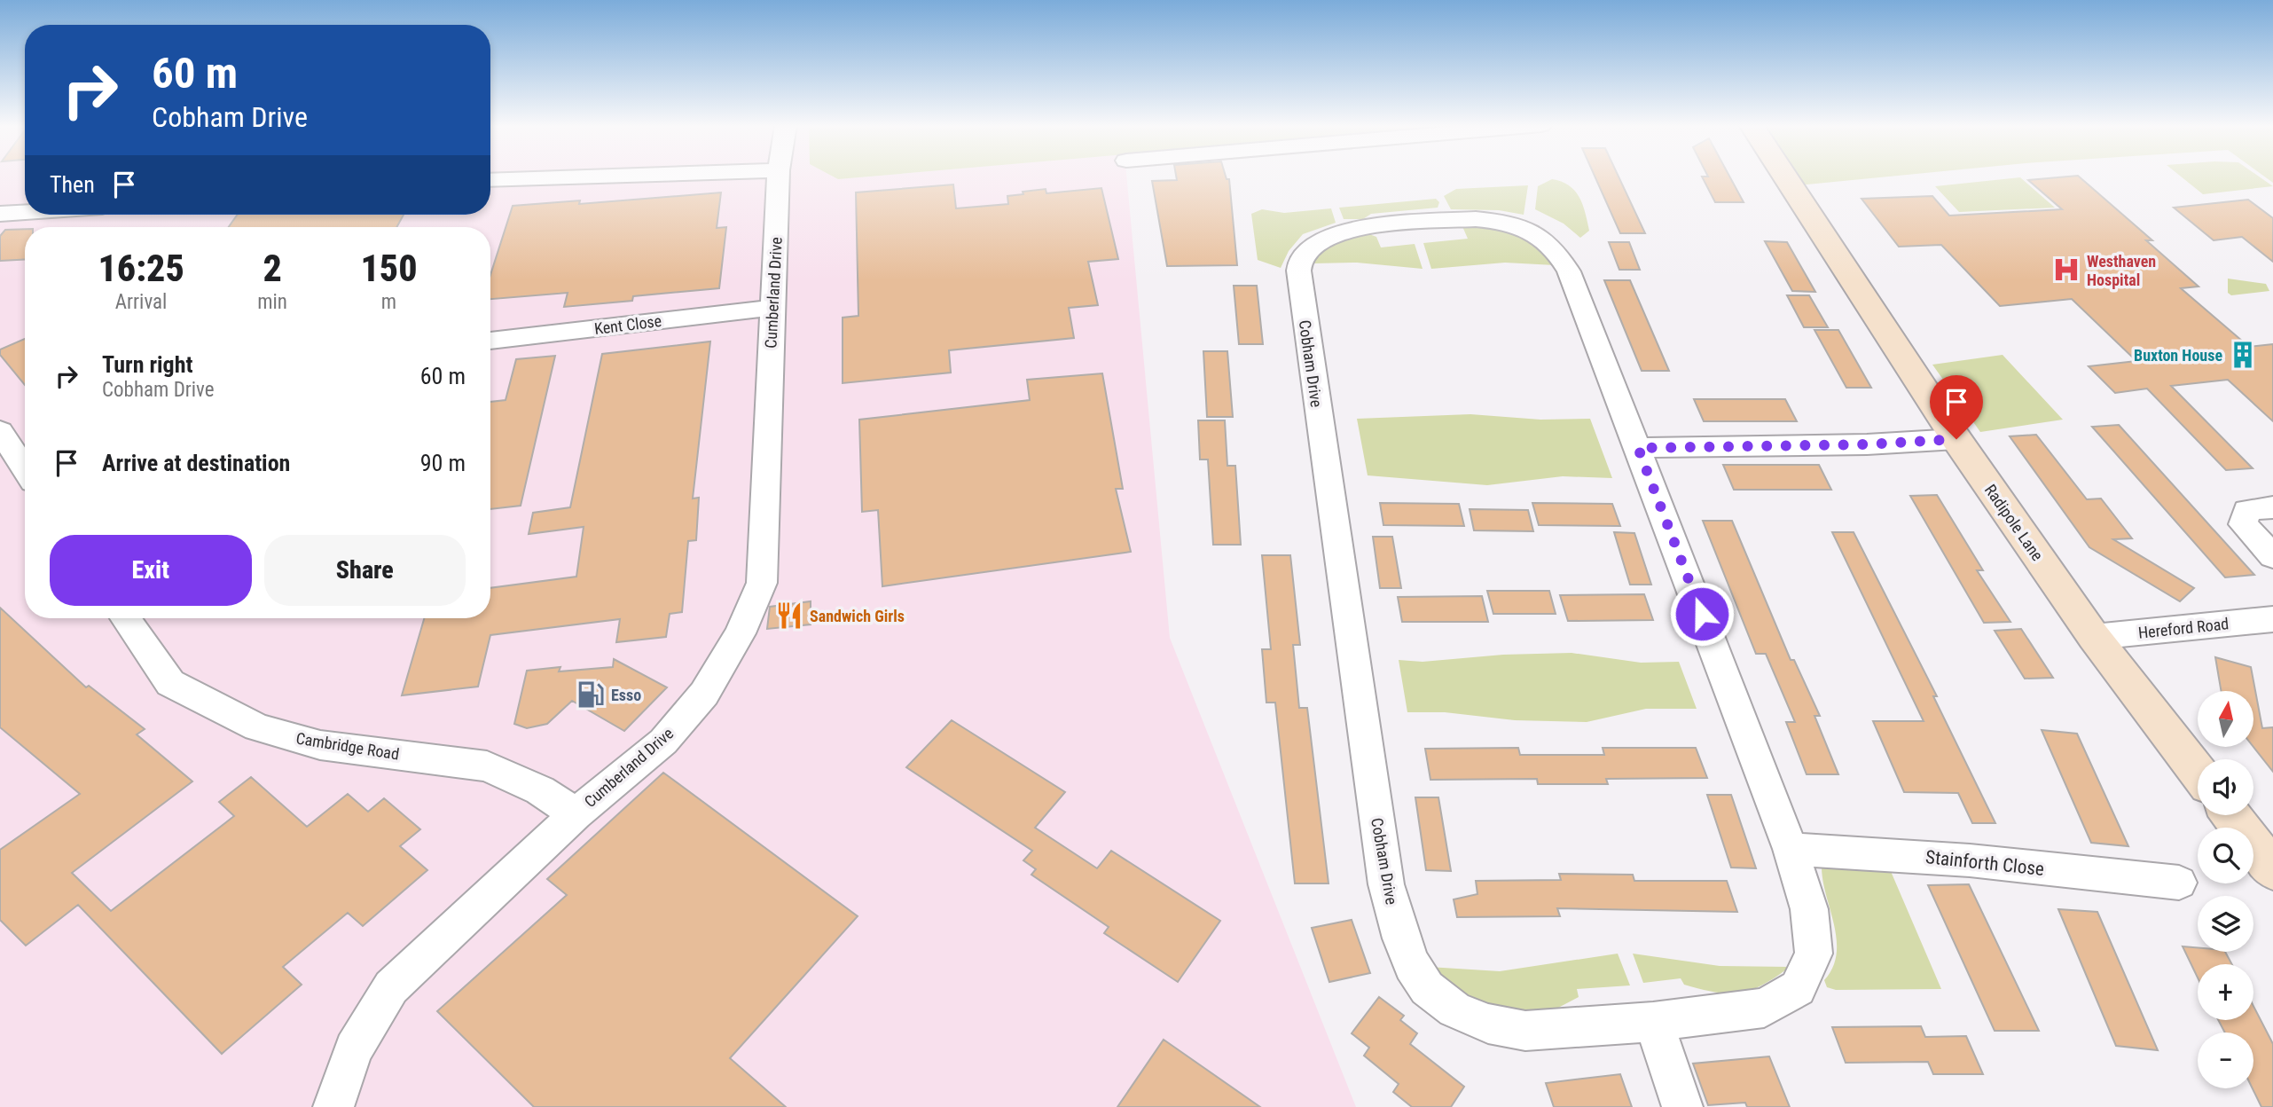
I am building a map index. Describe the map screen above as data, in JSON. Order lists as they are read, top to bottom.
{
  "streets": {
    "main road": ["Radipole Lane"],
    "street": [
      "Cumberland Drive",
      "Kent Close",
      "Cobham Drive",
      "Hereford Road",
      "Cambridge Road",
      "Stainforth Close"
    ]
  },
  "crossings": [
    ["Cumberland Drive", "Kent Close"],
    ["Cumberland Drive", "Cambridge Road"],
    ["Cobham Drive", "Stainforth Close"],
    ["Radipole Lane", "Hereford Road"]
  ],
  "places": {
    "hospital": ["Westhaven Hospital"],
    "building": ["Buxton House"],
    "restaurant": ["Sandwich Girls"],
    "fuel station": ["Esso"]
  },
  "north": "top",
  "page": {
    "turn": ["60 m", "Cobham Drive"],
    "then": "Then",
    "eta": [
      "16:25",
      "Arrival",
      "2",
      "min",
      "150",
      "m"
    ],
    "list": [
      {
        "name": "Turn right",
        "note": "Cobham Drive",
        "value": "60 m"
      },
      {
        "name": "Arrive at destination",
        "value": "90 m"
      }
    ],
    "buttons": ["Exit", "Share"],
    "map_buttons": ["+", "−"]
  }
}
